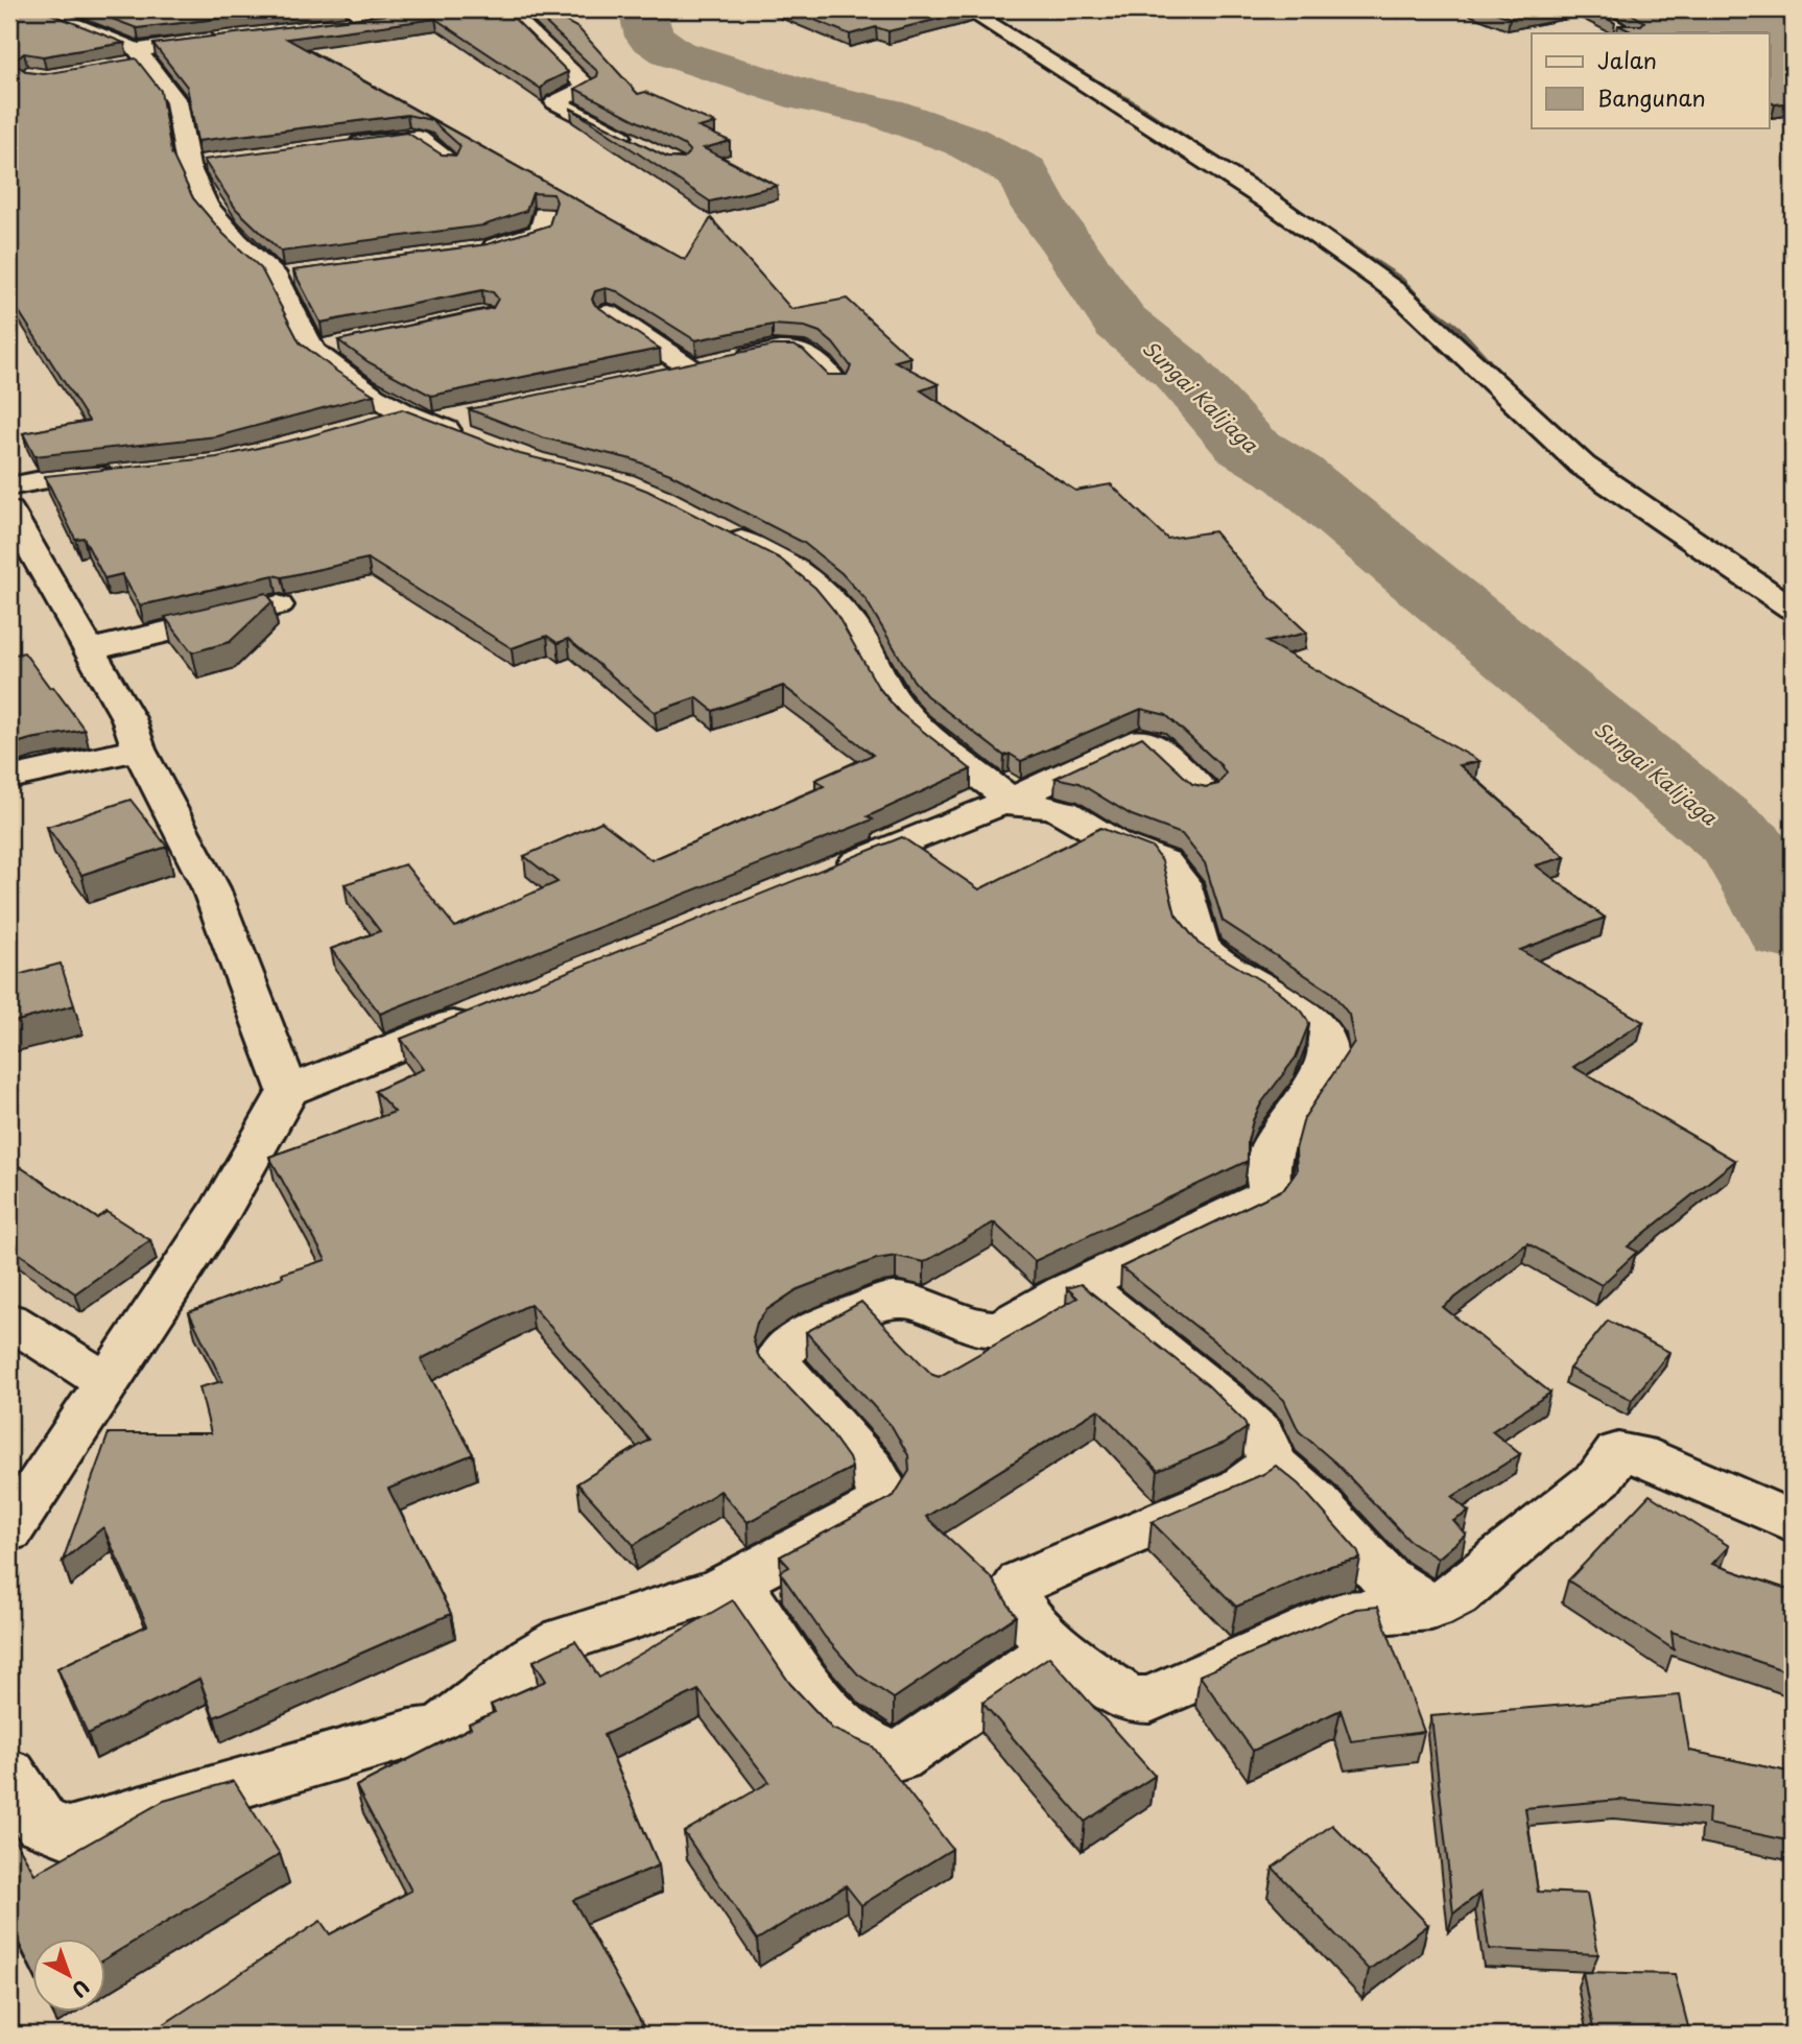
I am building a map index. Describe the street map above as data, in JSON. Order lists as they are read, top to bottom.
{
  "water": ["Sungai Kalijaga"],
  "legend": ["Jalan", "Bangunan"],
  "north": "bottom right"
}
